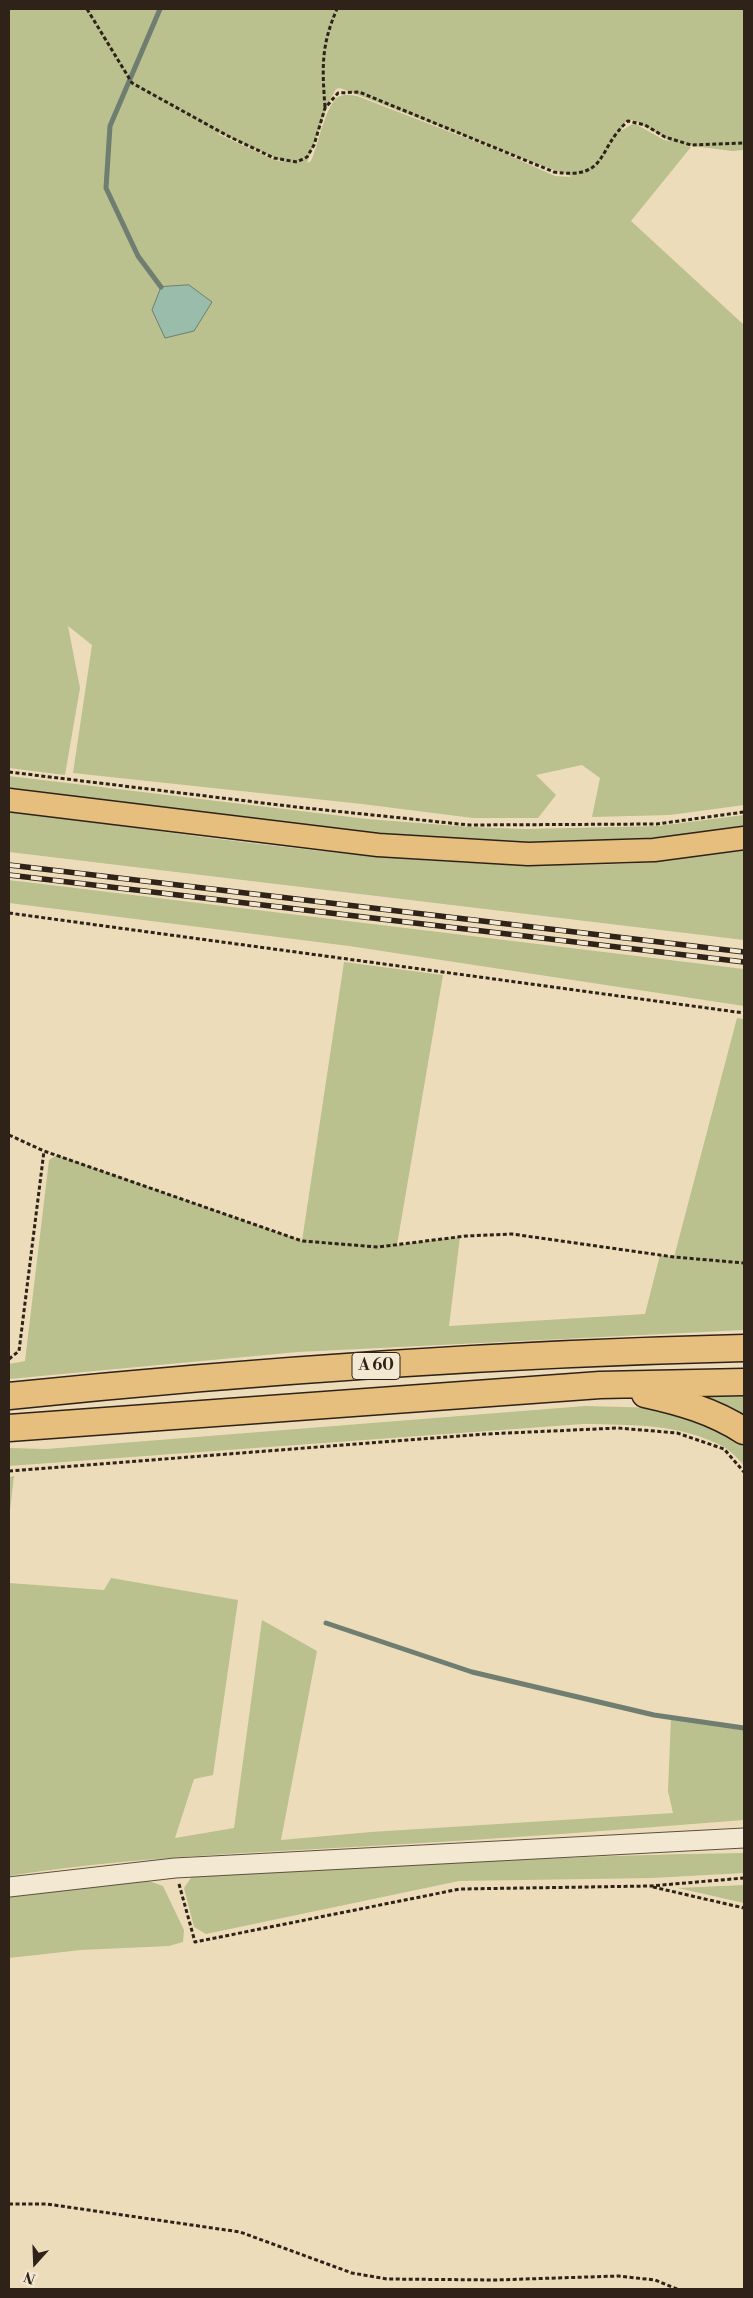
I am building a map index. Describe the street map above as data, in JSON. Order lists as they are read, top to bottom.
{
  "streets": {
    "highway": ["A 60"]
  },
  "north": "bottom"
}
